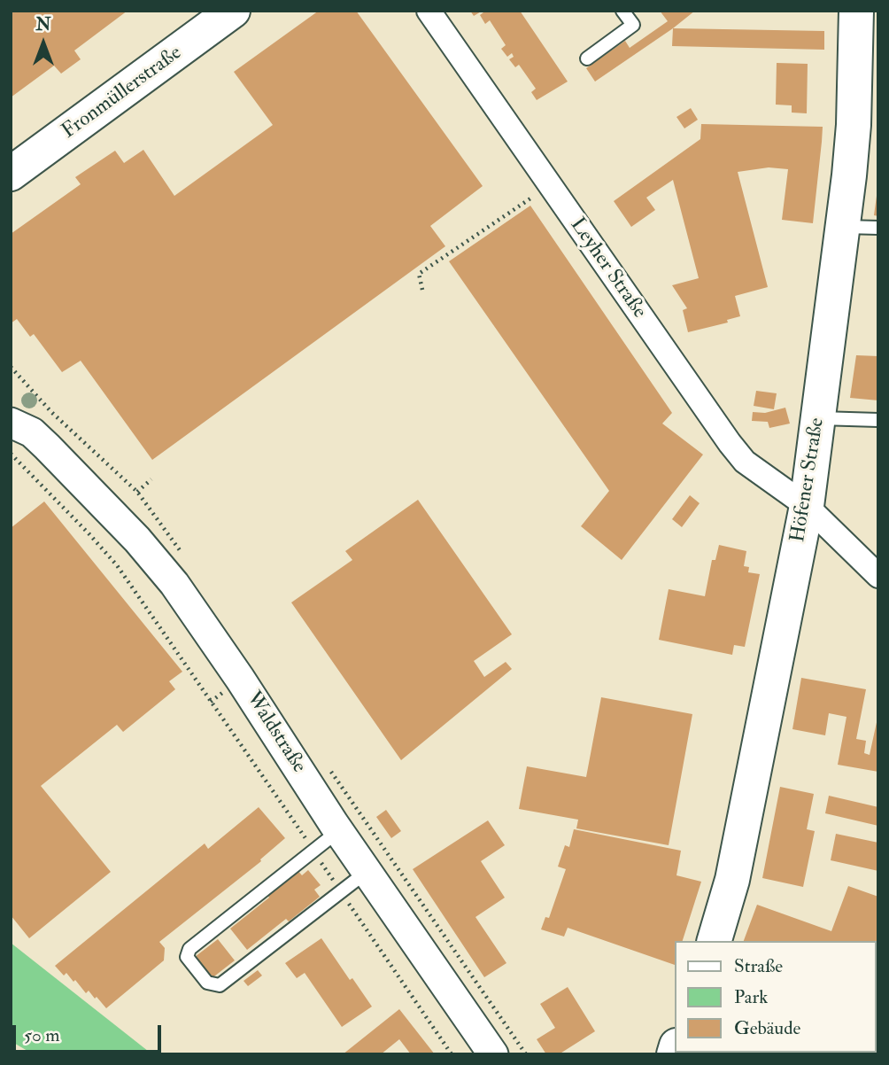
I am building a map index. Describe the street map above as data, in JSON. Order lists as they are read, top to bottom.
{
  "streets": {
    "main road": ["Fronmüllerstraße", "Höfener Straße"],
    "street": ["Leyher Straße", "Waldstraße"]
  },
  "crossings": [
    ["Leyher Straße", "Höfener Straße"]
  ],
  "legend": ["Straße", "Park", "Gebäude"],
  "scale_bar": "50 m",
  "north": "top"
}
